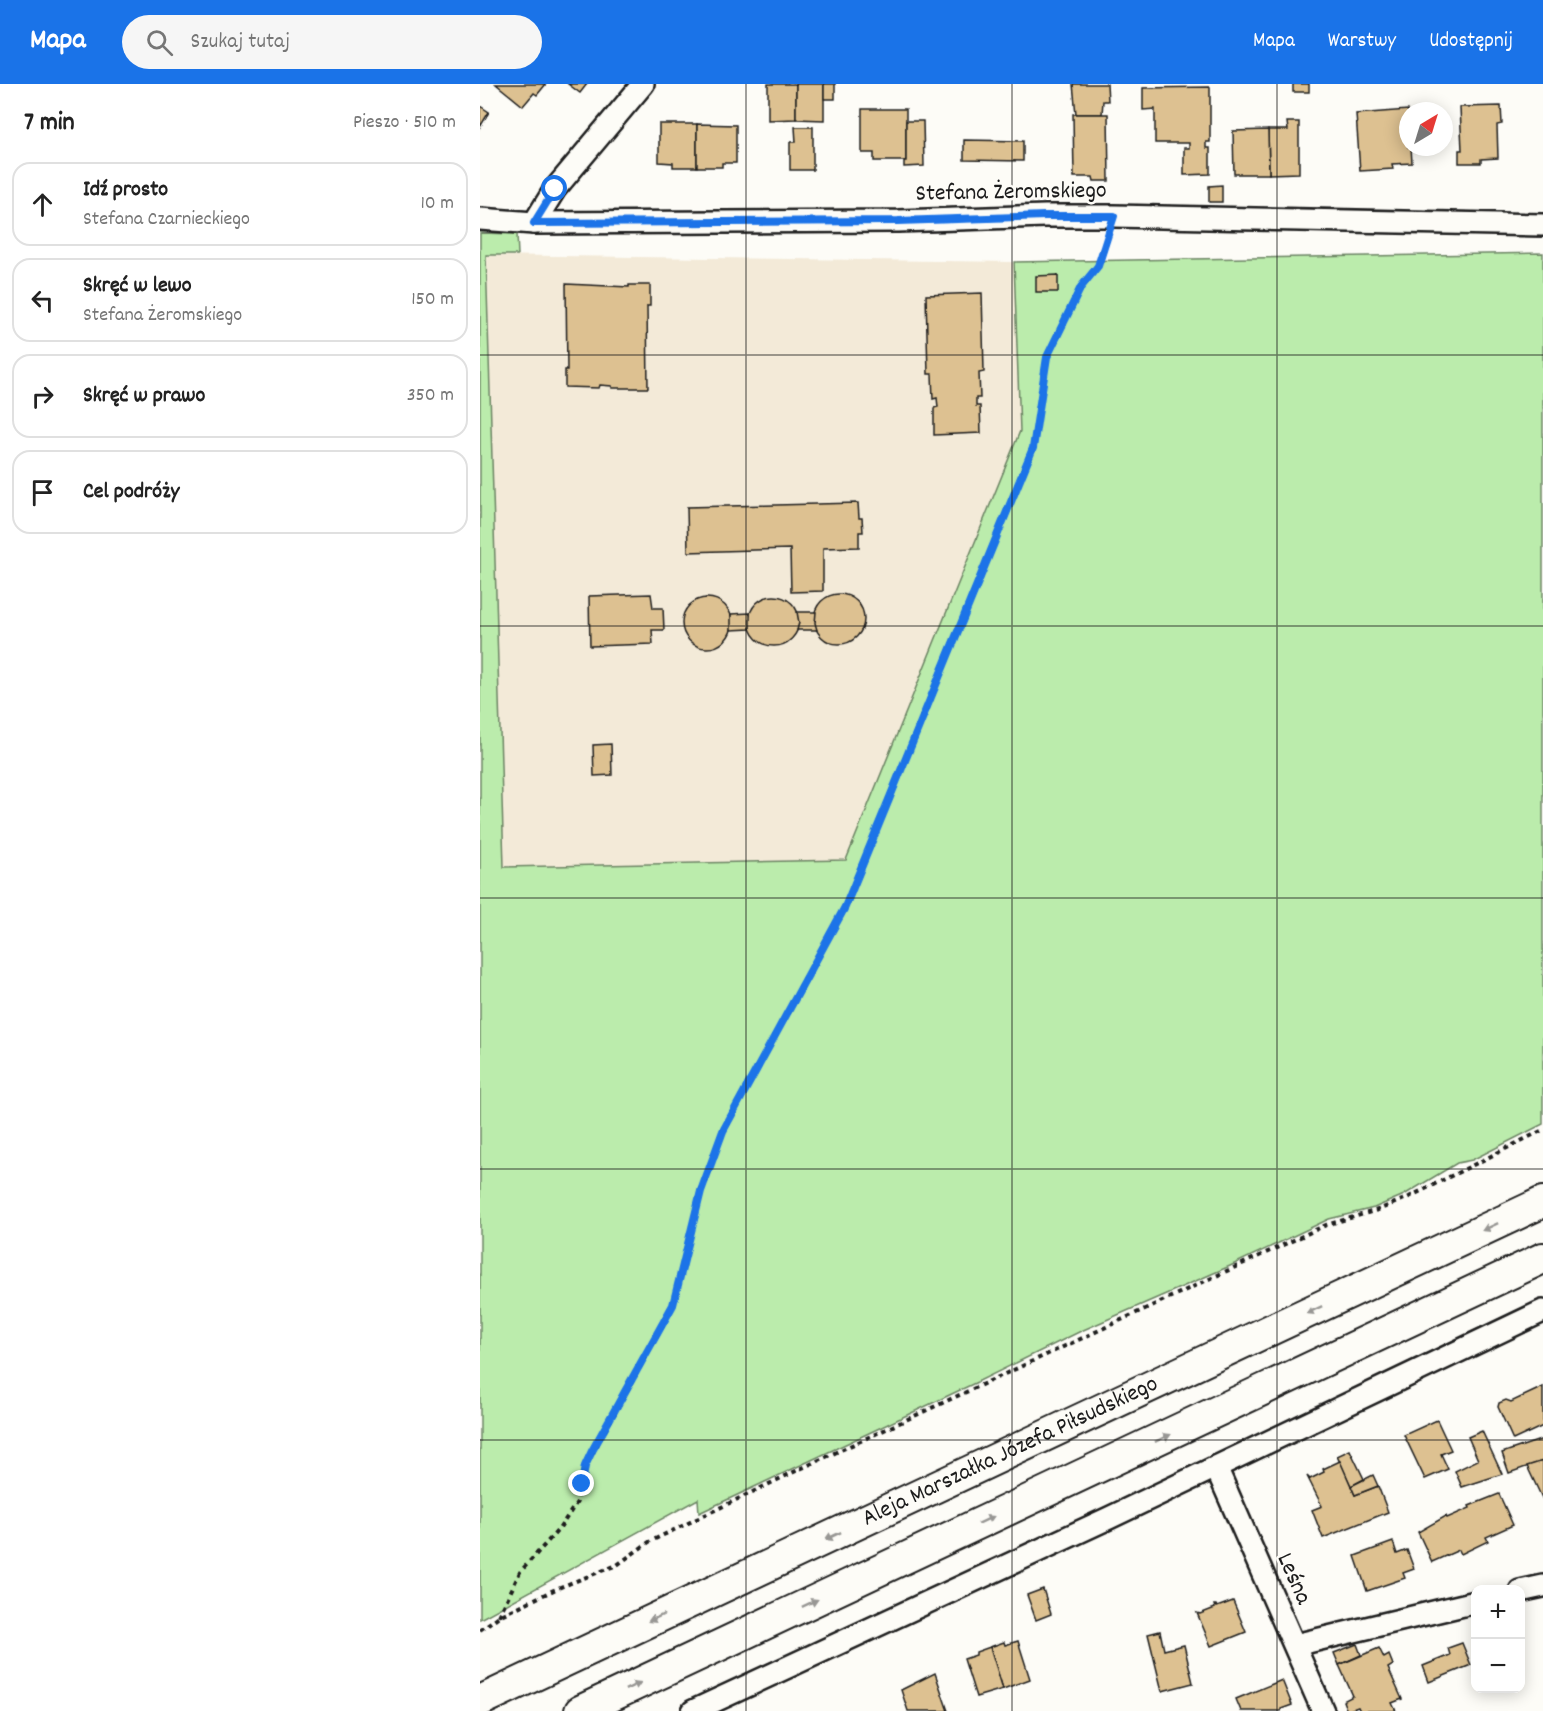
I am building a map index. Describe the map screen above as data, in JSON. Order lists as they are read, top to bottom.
{
  "streets": {
    "main road": ["Aleja Marszałka Józefa Piłsudskiego"],
    "street": ["Stefana Żeromskiego", "Leśna"]
  },
  "north": "top right",
  "page": {
    "header": "Mapa",
    "search": "Szukaj tutaj",
    "nav": ["Mapa", "Warstwy", "Udostępnij"],
    "heading": ["7 min", "Pieszo · 510 m"],
    "list": [
      ["Idź prosto", "Stefana Czarnieckiego", "10 m"],
      ["Skręć w lewo", "Stefana Żeromskiego", "150 m"],
      ["Skręć w prawo", "350 m"],
      "Cel podróży"
    ],
    "map_buttons": ["+", "−"]
  }
}
